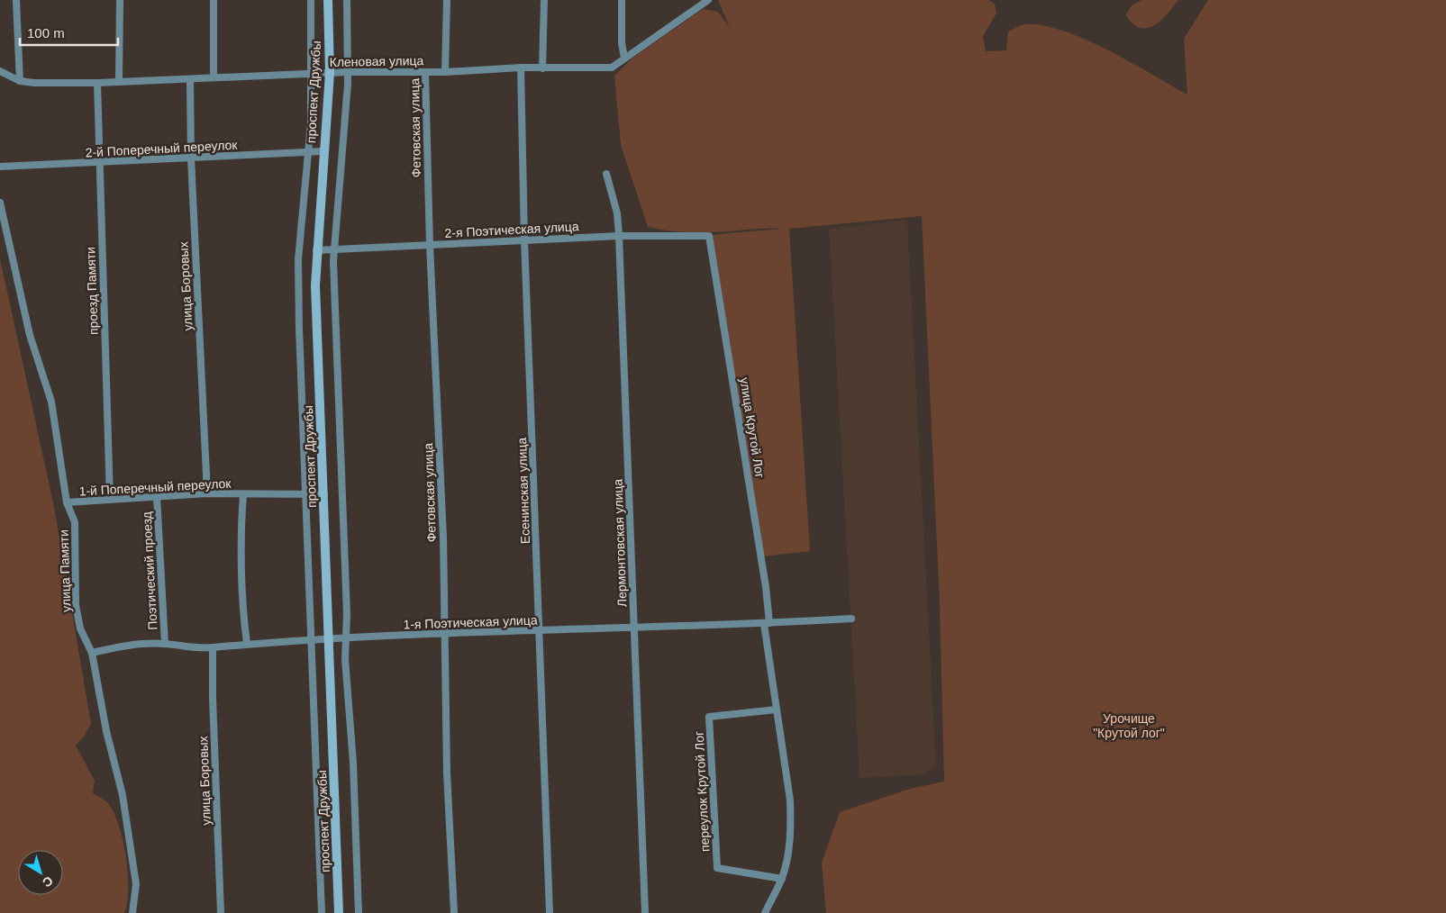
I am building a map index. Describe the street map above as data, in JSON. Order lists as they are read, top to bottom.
{
  "streets": {
    "main road": ["проспект Дружбы"],
    "street": [
      "Кленовая улица",
      "Фетовская улица",
      "2-й Поперечный переулок",
      "2-я Поэтическая улица",
      "улица Боровых",
      "проезд Памяти",
      "улица Крутой Лог",
      "1-й Поперечный переулок",
      "Есенинская улица",
      "Лермонтовская улица",
      "улица Памяти",
      "Поэтический проезд",
      "1-я Поэтическая улица",
      "переулок Крутой Лог"
    ]
  },
  "crossings": [
    ["Кленовая улица", "проспект Дружбы"],
    ["Кленовая улица", "Фетовская улица"],
    ["Кленовая улица", "улица Боровых"],
    ["Кленовая улица", "проезд Памяти"],
    ["Кленовая улица", "Есенинская улица"],
    ["проспект Дружбы", "2-й Поперечный переулок"],
    ["проспект Дружбы", "2-я Поэтическая улица"],
    ["проспект Дружбы", "1-й Поперечный переулок"],
    ["проспект Дружбы", "1-я Поэтическая улица"],
    ["Фетовская улица", "2-я Поэтическая улица"],
    ["Фетовская улица", "1-я Поэтическая улица"],
    ["2-й Поперечный переулок", "улица Боровых"],
    ["2-й Поперечный переулок", "проезд Памяти"],
    ["2-я Поэтическая улица", "улица Крутой Лог"],
    ["2-я Поэтическая улица", "Есенинская улица"],
    ["2-я Поэтическая улица", "Лермонтовская улица"],
    ["улица Боровых", "1-й Поперечный переулок"],
    ["улица Боровых", "1-я Поэтическая улица"],
    ["проезд Памяти", "1-й Поперечный переулок"],
    ["улица Крутой Лог", "1-я Поэтическая улица"],
    ["улица Крутой Лог", "переулок Крутой Лог"],
    ["1-й Поперечный переулок", "улица Памяти"],
    ["1-й Поперечный переулок", "Поэтический проезд"],
    ["1-й Поперечный переулок", "1-я Поэтическая улица"],
    ["Есенинская улица", "1-я Поэтическая улица"],
    ["Лермонтовская улица", "1-я Поэтическая улица"],
    ["улица Памяти", "1-я Поэтическая улица"],
    ["Поэтический проезд", "1-я Поэтическая улица"]
  ],
  "parks": ["Урочище \"Крутой лог\""],
  "scale_bar": "100 m",
  "north": "bottom right"
}
